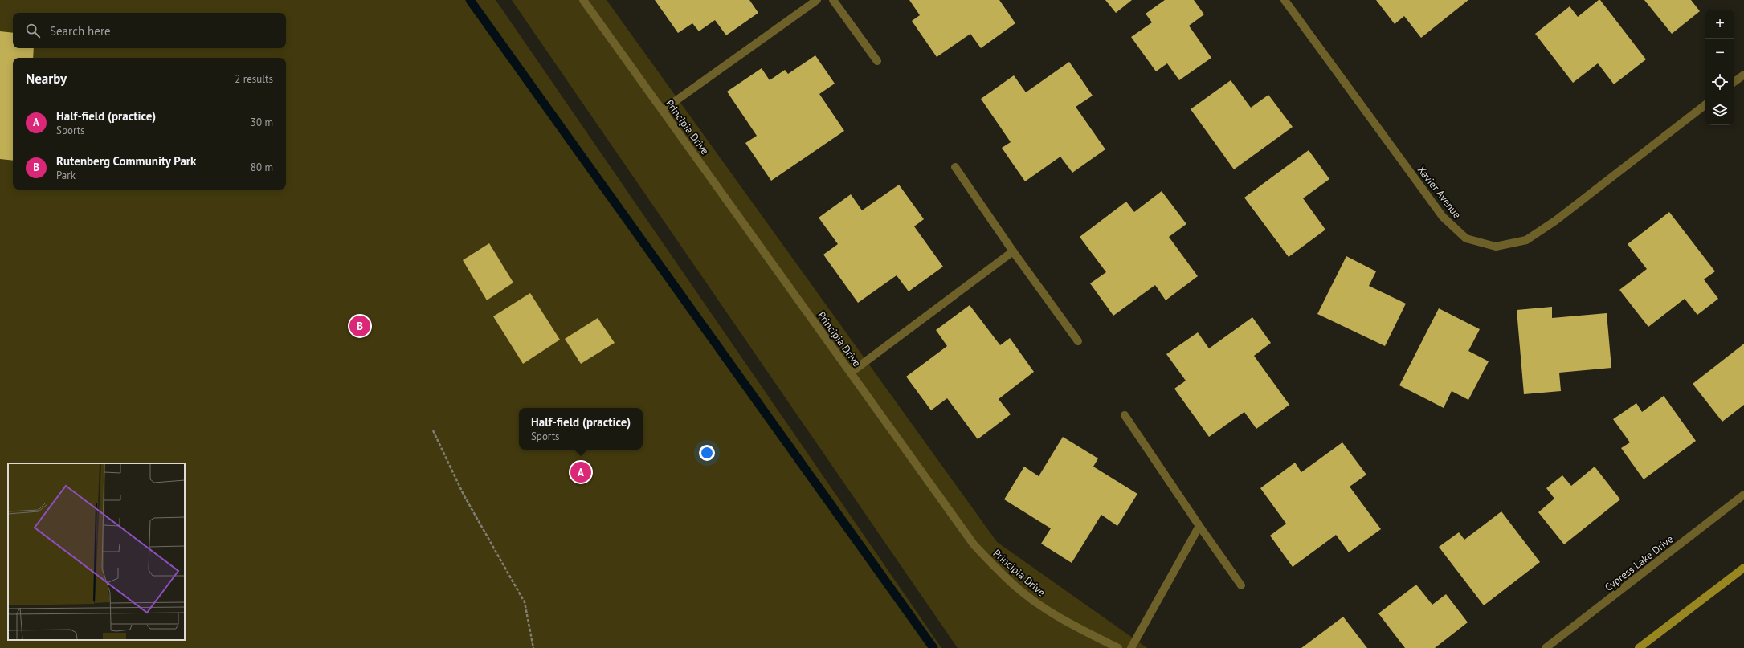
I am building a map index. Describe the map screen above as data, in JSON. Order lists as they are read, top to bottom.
{
  "streets": {
    "street": ["Principia Drive", "Xavier Avenue", "Cypress Lake Drive"]
  },
  "page": {
    "map_buttons": ["+", "−"],
    "search": "Search here",
    "heading": ["Nearby", "2 results"],
    "list": [
      {
        "mark": "A",
        "name": "Half-field (practice)",
        "note": "Sports",
        "value": "30 m"
      },
      {
        "mark": "B",
        "name": "Rutenberg Community Park",
        "note": "Park",
        "value": "80 m"
      }
    ],
    "pins": ["B", "A"],
    "popup": ["Half-field (practice)", "Sports"]
  }
}
